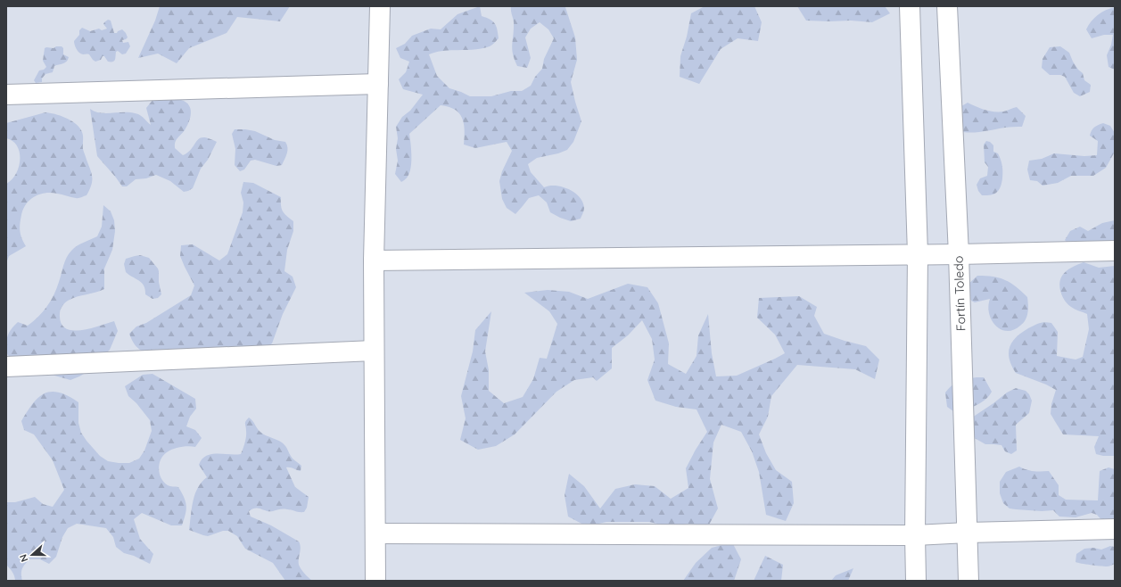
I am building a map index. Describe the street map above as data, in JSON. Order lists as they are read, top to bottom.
{
  "streets": {
    "street": ["Fortín Toledo"]
  },
  "north": "left"
}
